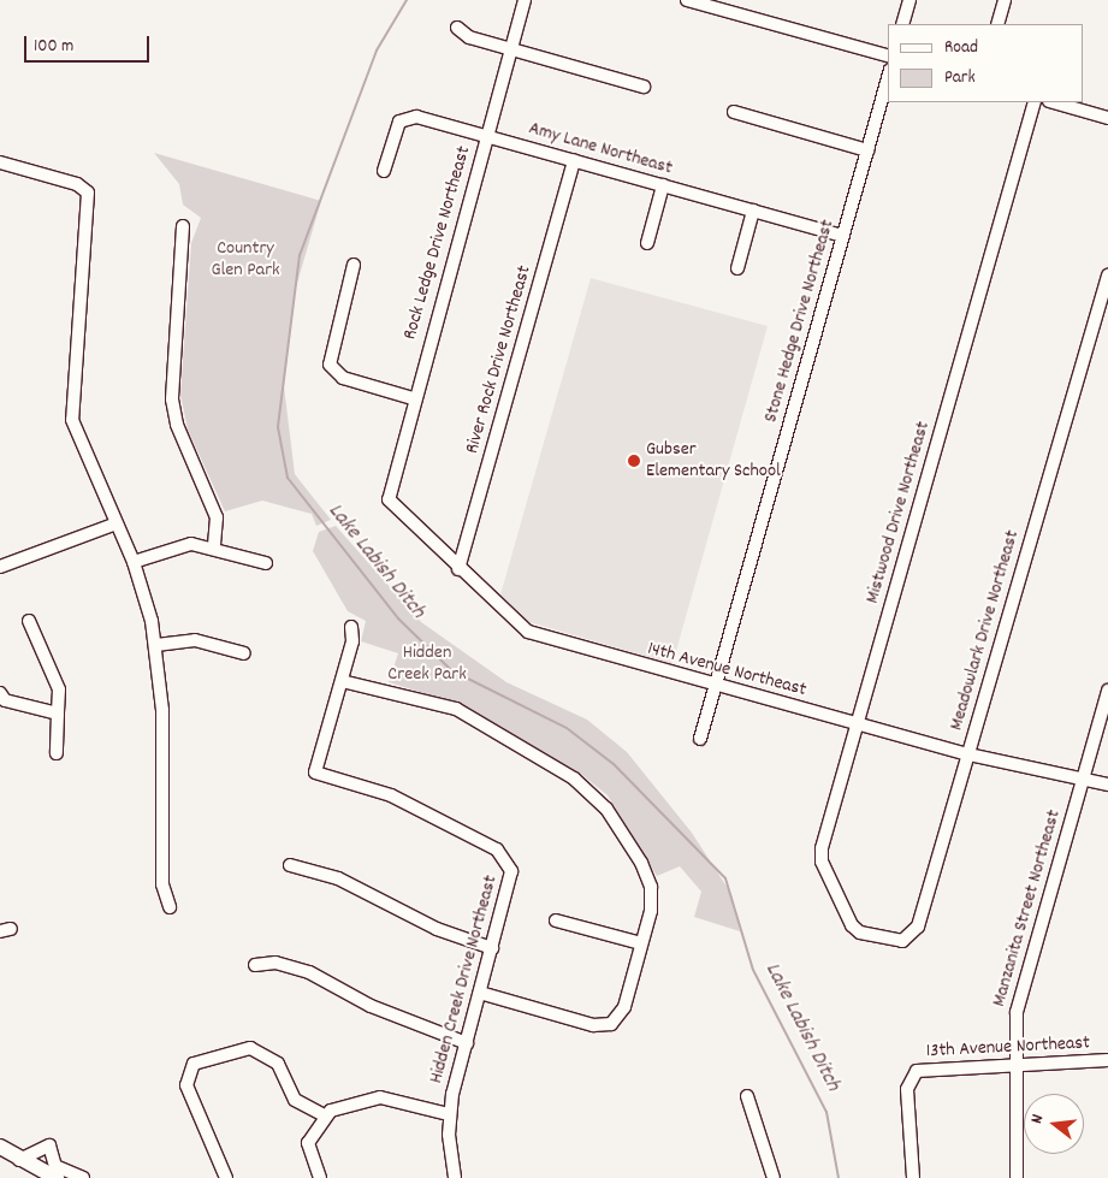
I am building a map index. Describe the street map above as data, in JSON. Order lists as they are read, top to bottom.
{
  "streets": {
    "street": [
      "Amy Lane Northeast",
      "Rock Ledge Drive Northeast",
      "Stone Hedge Drive Northeast",
      "River Rock Drive Northeast",
      "Mistwood Drive Northeast",
      "Meadowlark Drive Northeast",
      "14th Avenue Northeast",
      "Manzanita Street Northeast",
      "Hidden Creek Drive Northeast",
      "13th Avenue Northeast"
    ]
  },
  "crossings": [
    ["Amy Lane Northeast", "Rock Ledge Drive Northeast"],
    ["Amy Lane Northeast", "Stone Hedge Drive Northeast"],
    ["Amy Lane Northeast", "River Rock Drive Northeast"],
    ["Rock Ledge Drive Northeast", "14th Avenue Northeast"],
    ["Stone Hedge Drive Northeast", "14th Avenue Northeast"],
    ["River Rock Drive Northeast", "14th Avenue Northeast"],
    ["Mistwood Drive Northeast", "Meadowlark Drive Northeast"],
    ["Mistwood Drive Northeast", "14th Avenue Northeast"],
    ["Meadowlark Drive Northeast", "14th Avenue Northeast"],
    ["14th Avenue Northeast", "Manzanita Street Northeast"],
    ["Manzanita Street Northeast", "13th Avenue Northeast"]
  ],
  "water": ["Lake Labish Ditch"],
  "parks": ["Country Glen Park", "Hidden Creek Park"],
  "places": ["Gubser Elementary School"],
  "legend": ["Road", "Park"],
  "scale_bar": "100 m",
  "north": "left"
}
